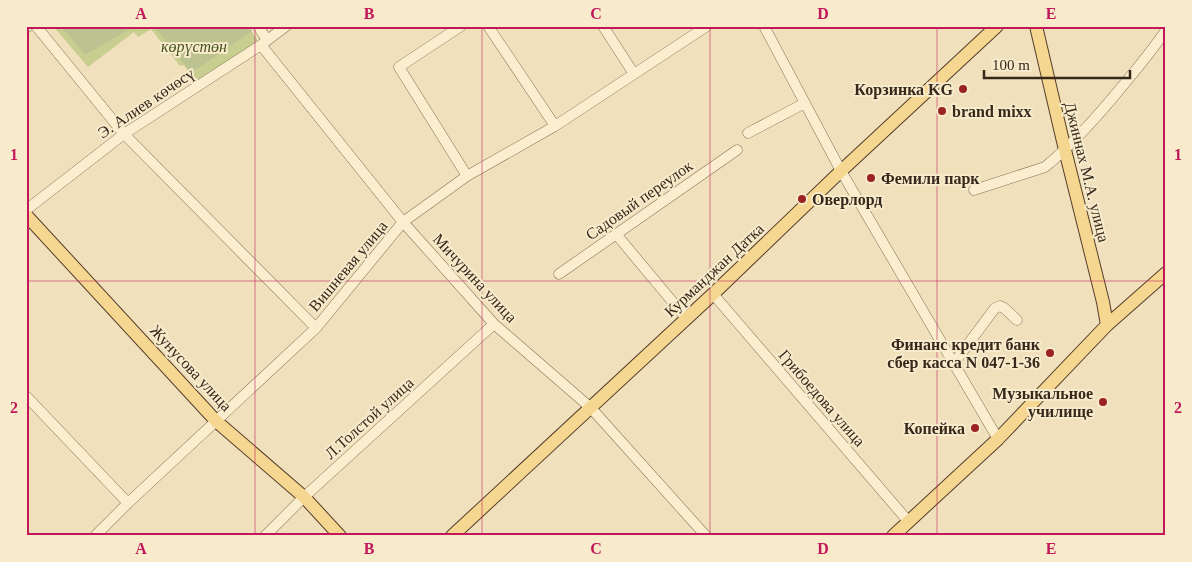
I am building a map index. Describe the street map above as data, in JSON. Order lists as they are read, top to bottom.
{
  "streets": {
    "main road": ["Джиннах М.А. улица", "Курманджан Датка", "Жунусова улица"],
    "street": [
      "Э. Алиев көчөсү",
      "Садовый переулок",
      "Вишневая улица",
      "Мичурина улица",
      "Грибоедова улица",
      "Л.Толстой улица"
    ]
  },
  "crossings": [
    ["Э. Алиев көчөсү", "Мичурина улица"],
    ["Вишневая улица", "Мичурина улица"],
    ["Вишневая улица", "Жунусова улица"],
    ["Курманджан Датка", "Мичурина улица"],
    ["Курманджан Датка", "Грибоедова улица"],
    ["Мичурина улица", "Л.Толстой улица"],
    ["Жунусова улица", "Л.Толстой улица"]
  ],
  "parks": ["көрүстөн"],
  "places": [
    "Корзинка KG",
    "brand mixx",
    "Фемили парк",
    "Оверлорд",
    "Финанс кредит банк сбер касса N 047-1-36",
    "Музыкальное училище",
    "Копейка"
  ],
  "scale_bar": "100 m",
  "grid": {
    "columns": [
      "A",
      "B",
      "C",
      "D",
      "E"
    ],
    "rows": ["1", "2"]
  }
}
